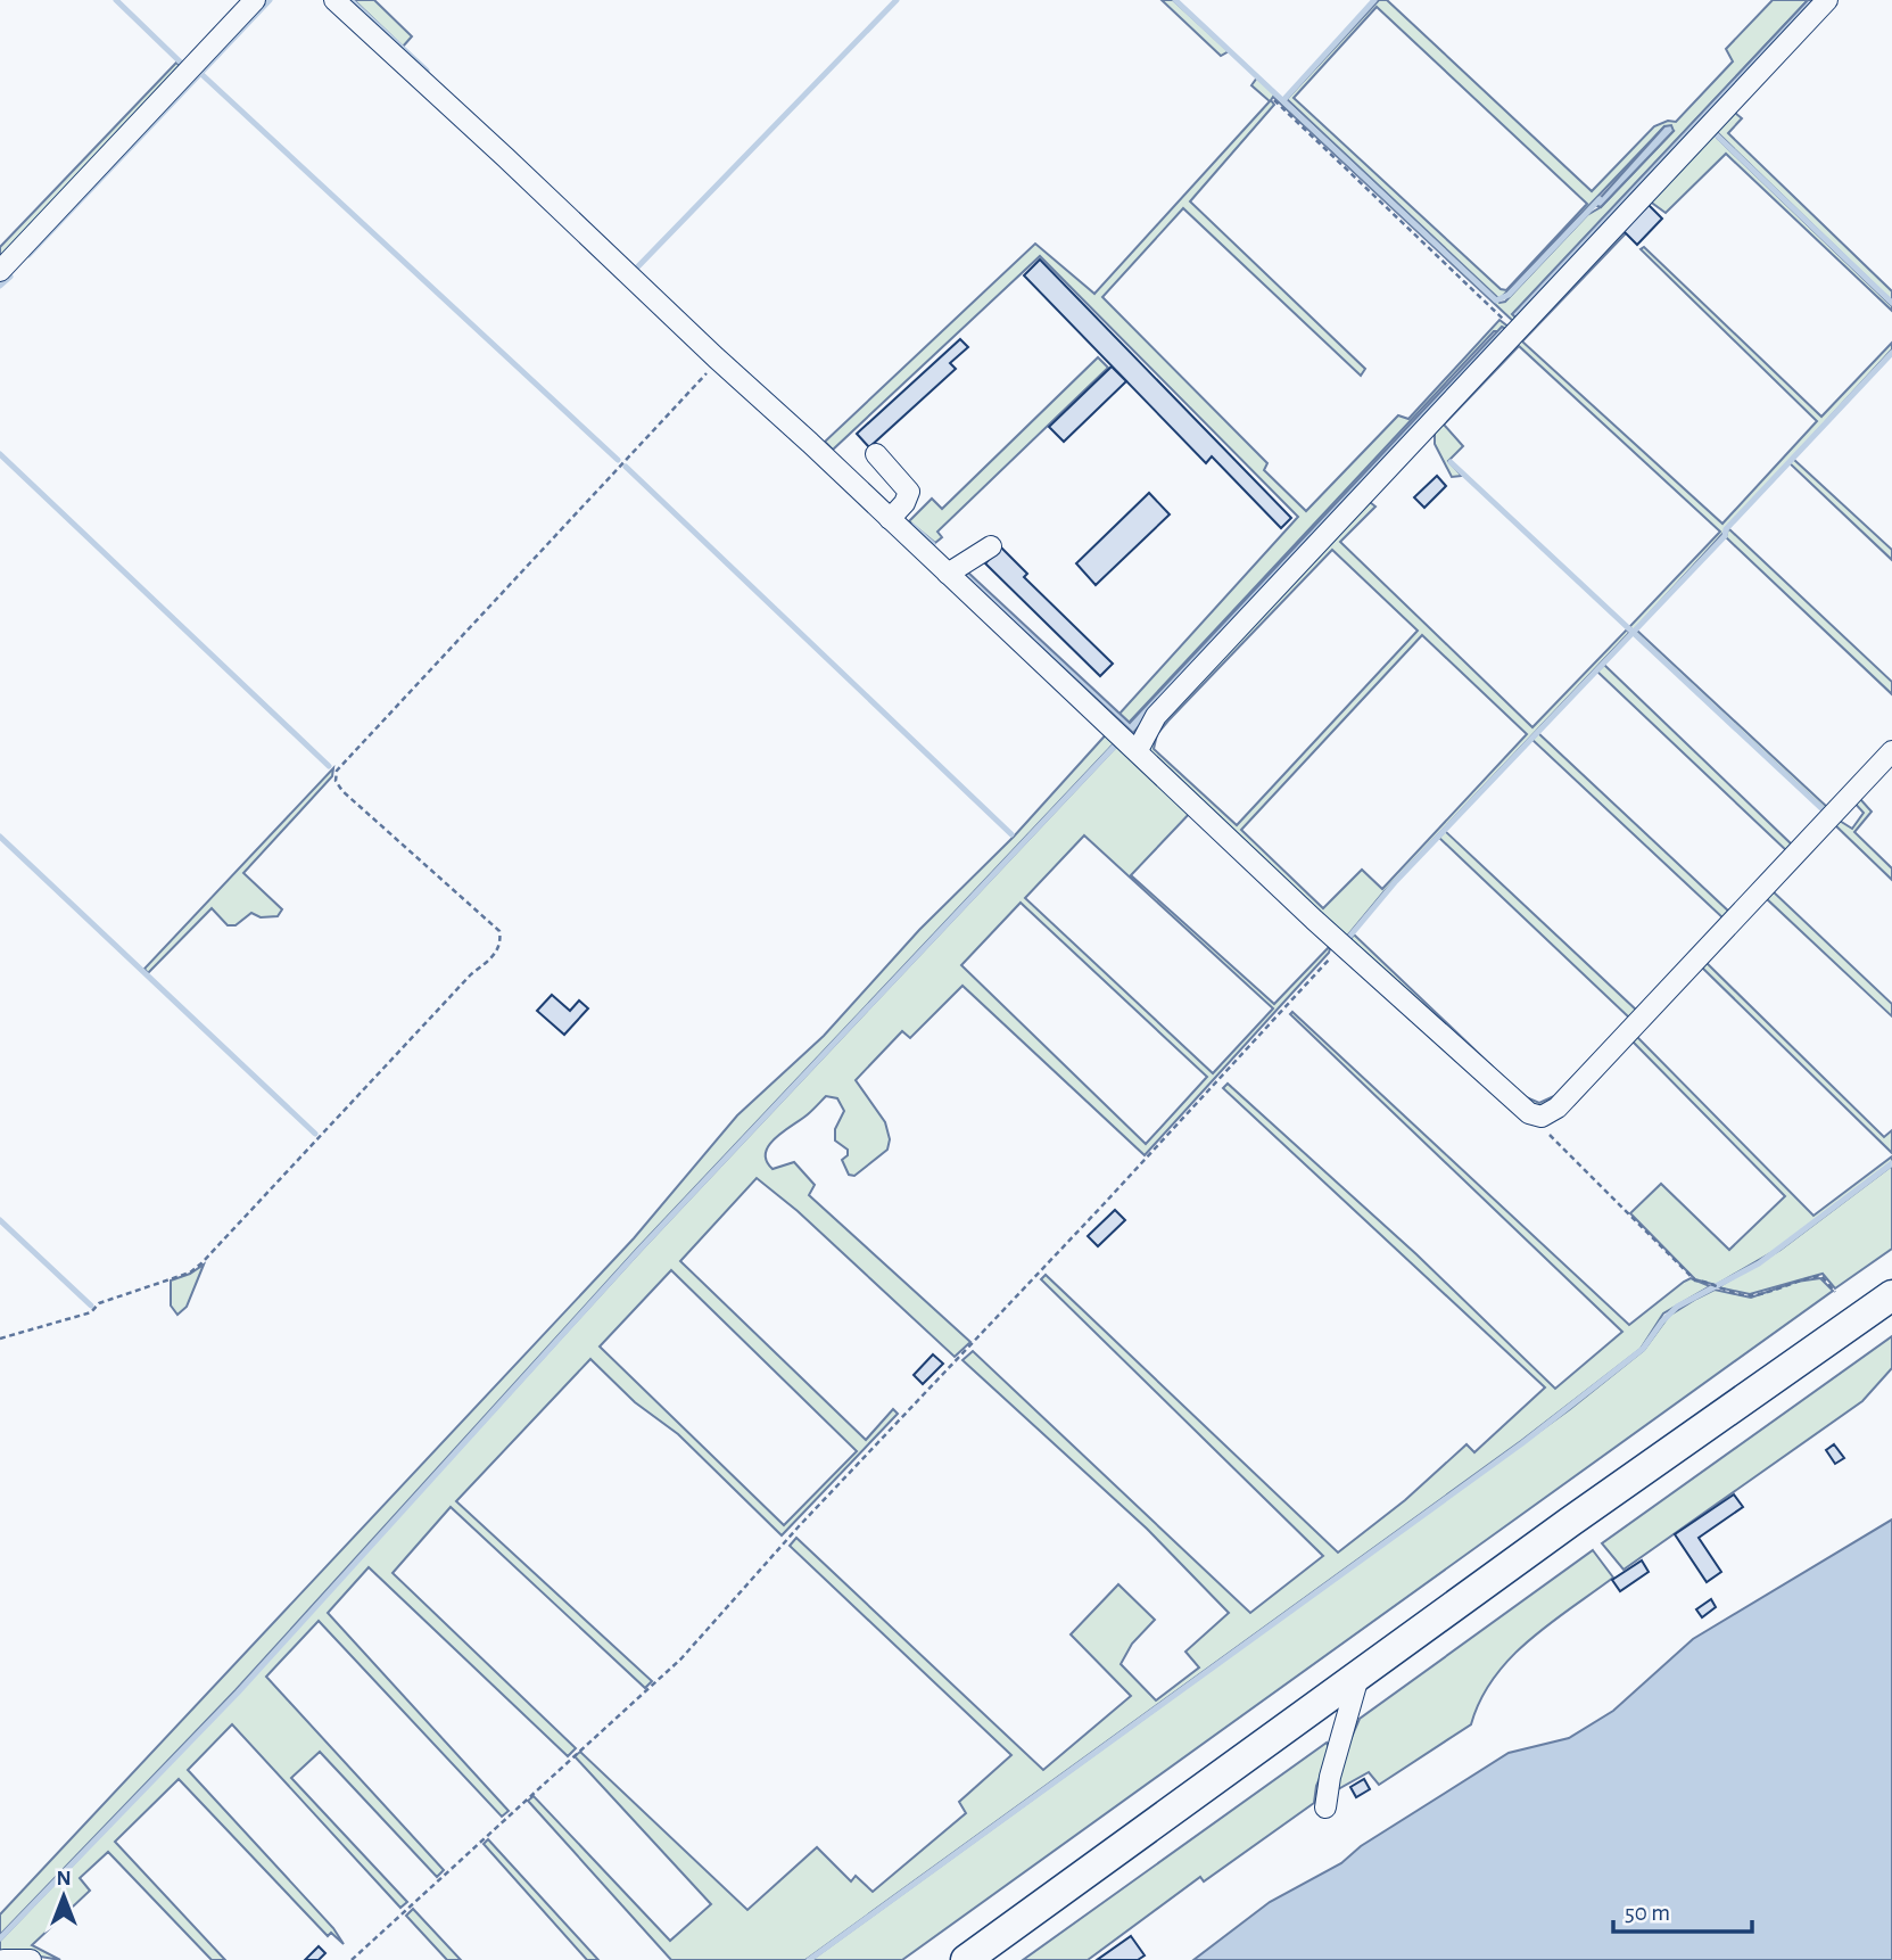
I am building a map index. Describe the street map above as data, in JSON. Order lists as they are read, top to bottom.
{
  "scale_bar": "50 m",
  "north": "top"
}
